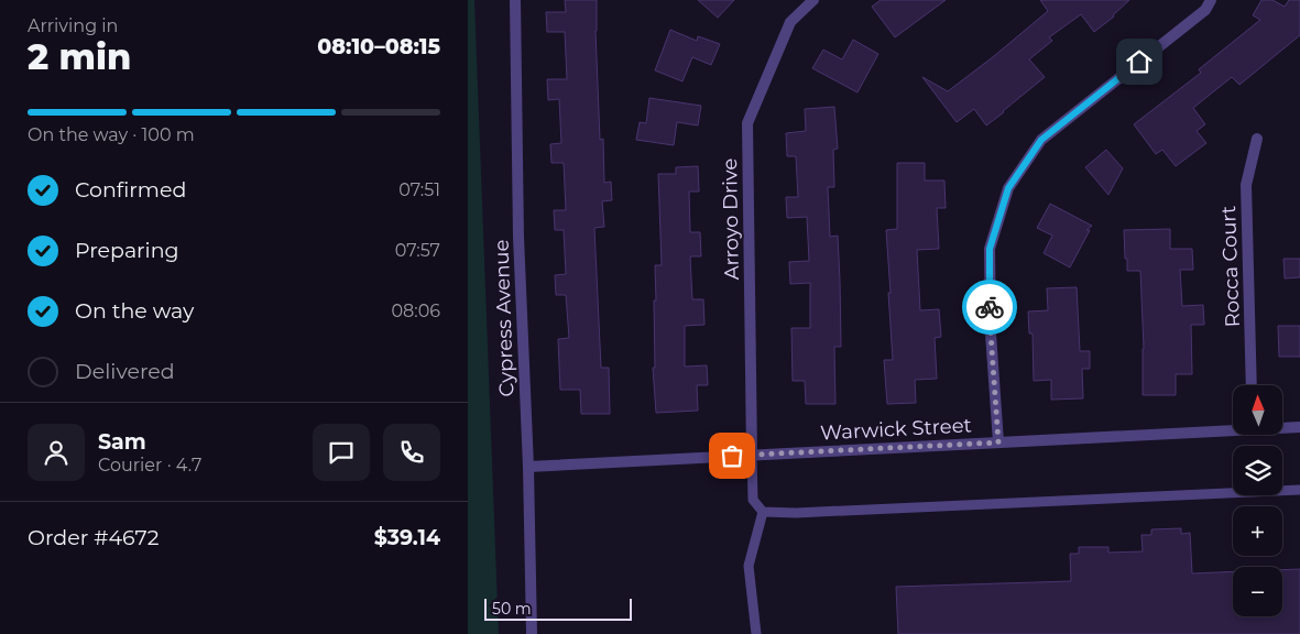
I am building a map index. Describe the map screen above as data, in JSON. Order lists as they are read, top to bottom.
{
  "streets": {
    "street": [
      "Arroyo Drive",
      "Rocca Court",
      "Cypress Avenue",
      "Warwick Street"
    ]
  },
  "crossings": [
    ["Arroyo Drive", "Warwick Street"],
    ["Cypress Avenue", "Warwick Street"]
  ],
  "scale_bar": "50 m",
  "north": "top",
  "page": {
    "heading": ["2 min", "Arriving in", "08:10–08:15"],
    "panel": [
      "Sam",
      "Courier · 4.7",
      "Order #4672",
      "$39.14"
    ],
    "bar": "On the way · 100 m",
    "list": [
      ["Confirmed", "07:51"],
      ["Preparing", "07:57"],
      ["On the way", "08:06"],
      "Delivered"
    ],
    "map_buttons": ["+", "−"],
    "scale": "50 m"
  }
}
